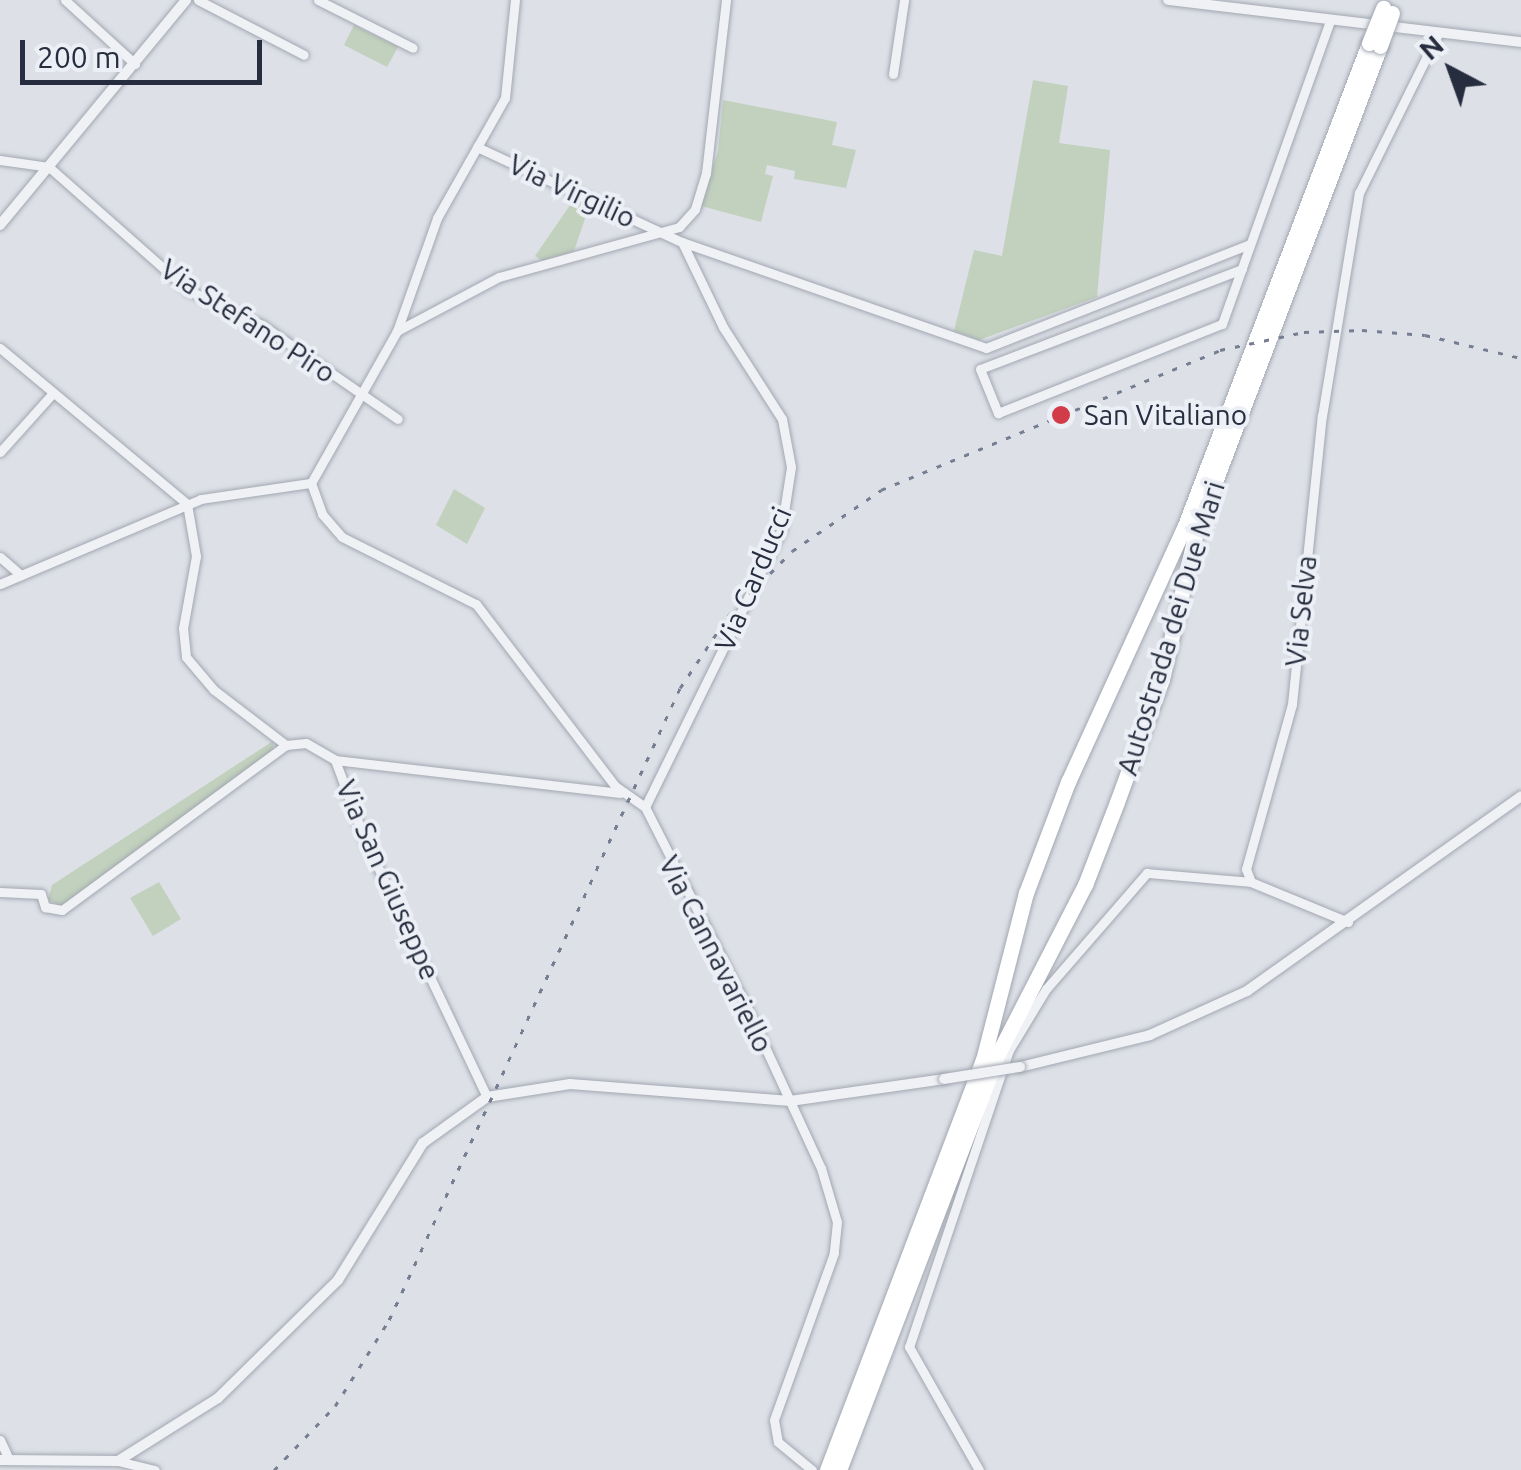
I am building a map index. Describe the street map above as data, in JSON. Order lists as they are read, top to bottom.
{
  "streets": {
    "highway": ["Autostrada dei Due Mari"],
    "street": [
      "Via Virgilio",
      "Via Stefano Piro",
      "Via Carducci",
      "Via Selva",
      "Via San Giuseppe",
      "Via Cannavariello"
    ]
  },
  "crossings": [
    ["Via Carducci", "Via Cannavariello"]
  ],
  "places": ["San Vitaliano"],
  "scale_bar": "200 m",
  "north": "top left"
}
